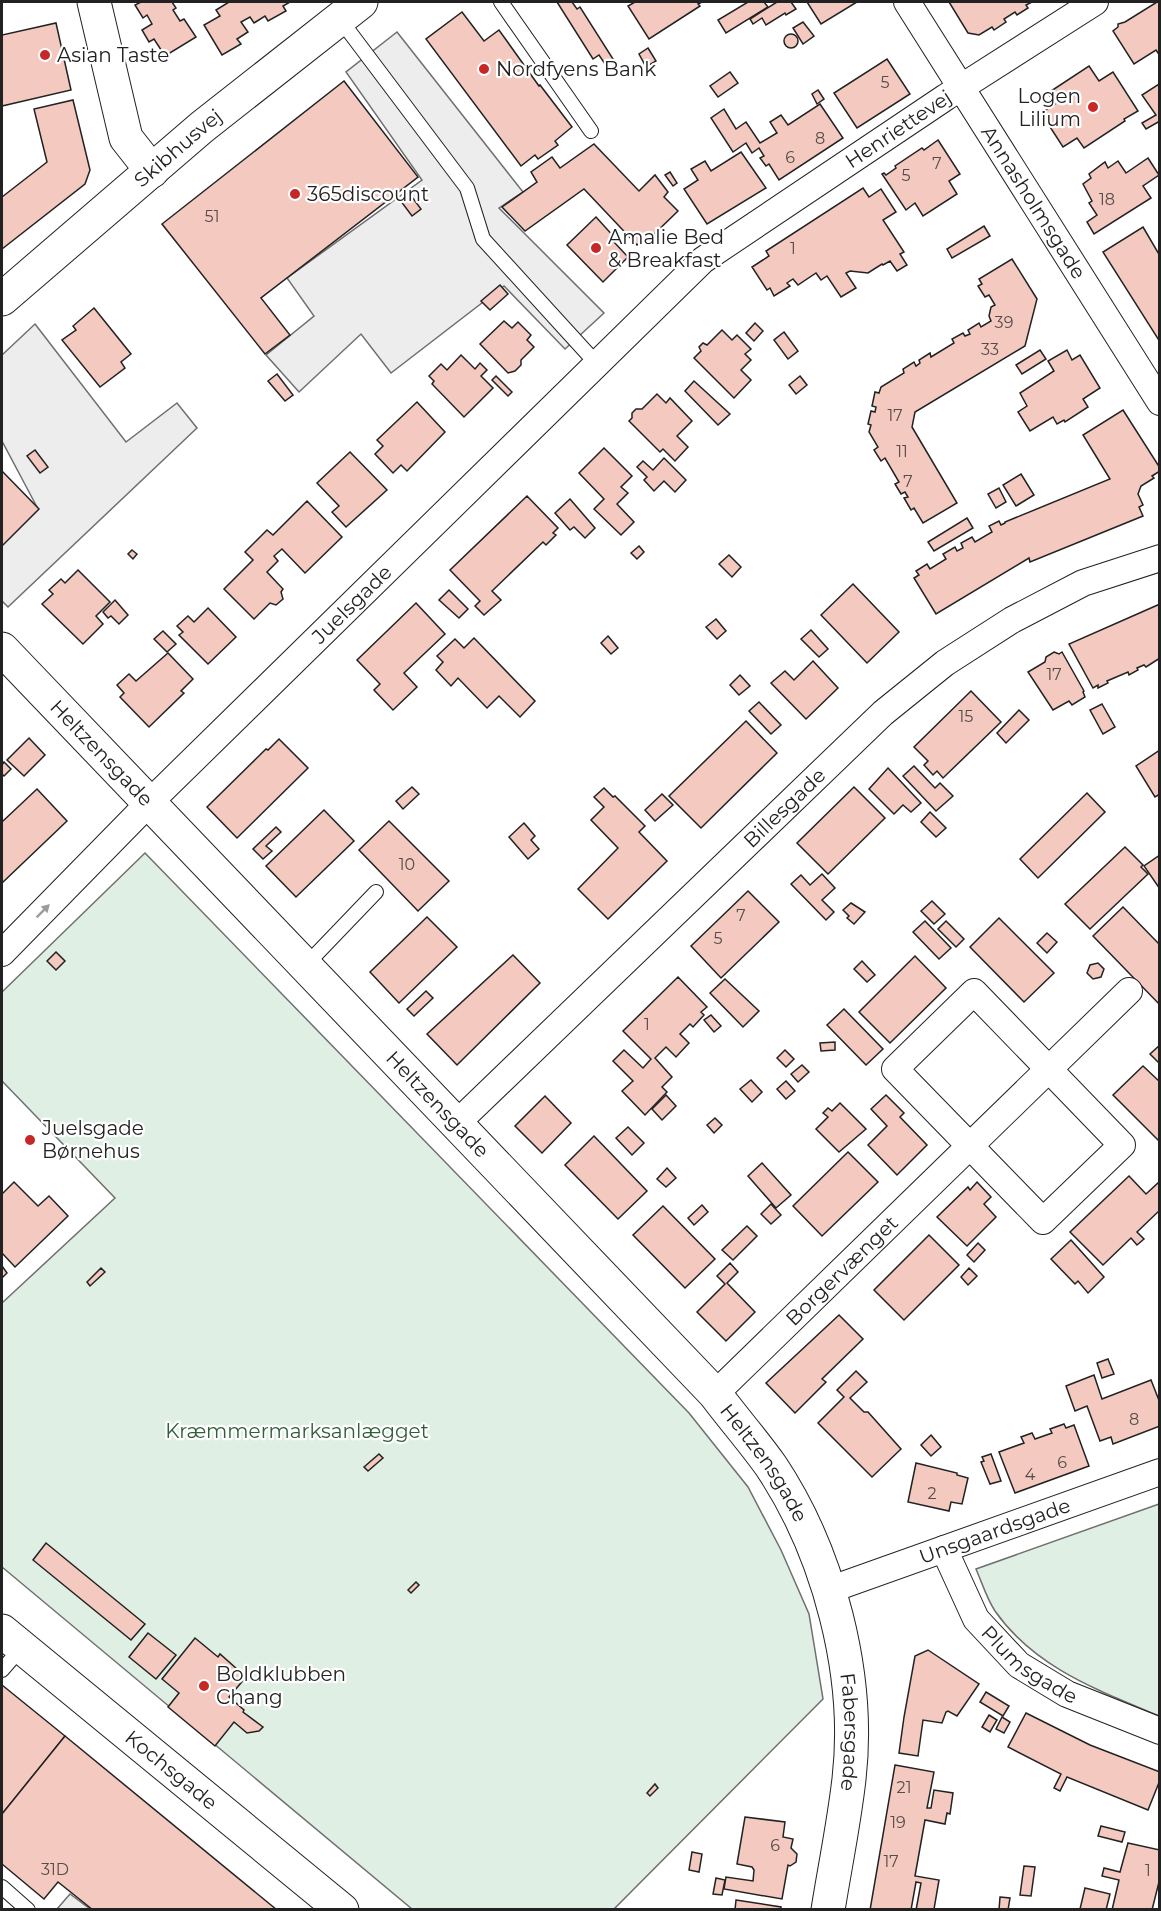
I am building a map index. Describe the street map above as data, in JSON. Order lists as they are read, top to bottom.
{
  "streets": {
    "street": [
      "Henriettevej",
      "Skibhusvej",
      "Annasholmsgade",
      "Juelsgade",
      "Heltzensgade",
      "Billesgade",
      "Borgervænget",
      "Unsgaardsgade",
      "Plumsgade",
      "Fabersgade",
      "Kochsgade"
    ]
  },
  "crossings": [
    ["Henriettevej", "Annasholmsgade"],
    ["Henriettevej", "Juelsgade"],
    ["Juelsgade", "Heltzensgade"],
    ["Heltzensgade", "Billesgade"],
    ["Heltzensgade", "Borgervænget"],
    ["Heltzensgade", "Unsgaardsgade"],
    ["Heltzensgade", "Fabersgade"],
    ["Unsgaardsgade", "Plumsgade"],
    ["Unsgaardsgade", "Fabersgade"]
  ],
  "parks": ["Kræmmermarksanlægget"],
  "places": [
    "Asian Taste",
    "Nordfyens Bank",
    "Logen Lilium",
    "365discount",
    "Amalie Bed & Breakfast",
    "Juelsgade Børnehus",
    "Boldklubben Chang"
  ],
  "house_numbers": [
    "5",
    "8",
    "6",
    "7",
    "5",
    "18",
    "51",
    "1",
    "39",
    "33",
    "17",
    "11",
    "7",
    "17",
    "15",
    "10",
    "7",
    "5",
    "1",
    "8",
    "6",
    "4",
    "2",
    "21",
    "19",
    "6",
    "17",
    "31D",
    "1"
  ]
}
